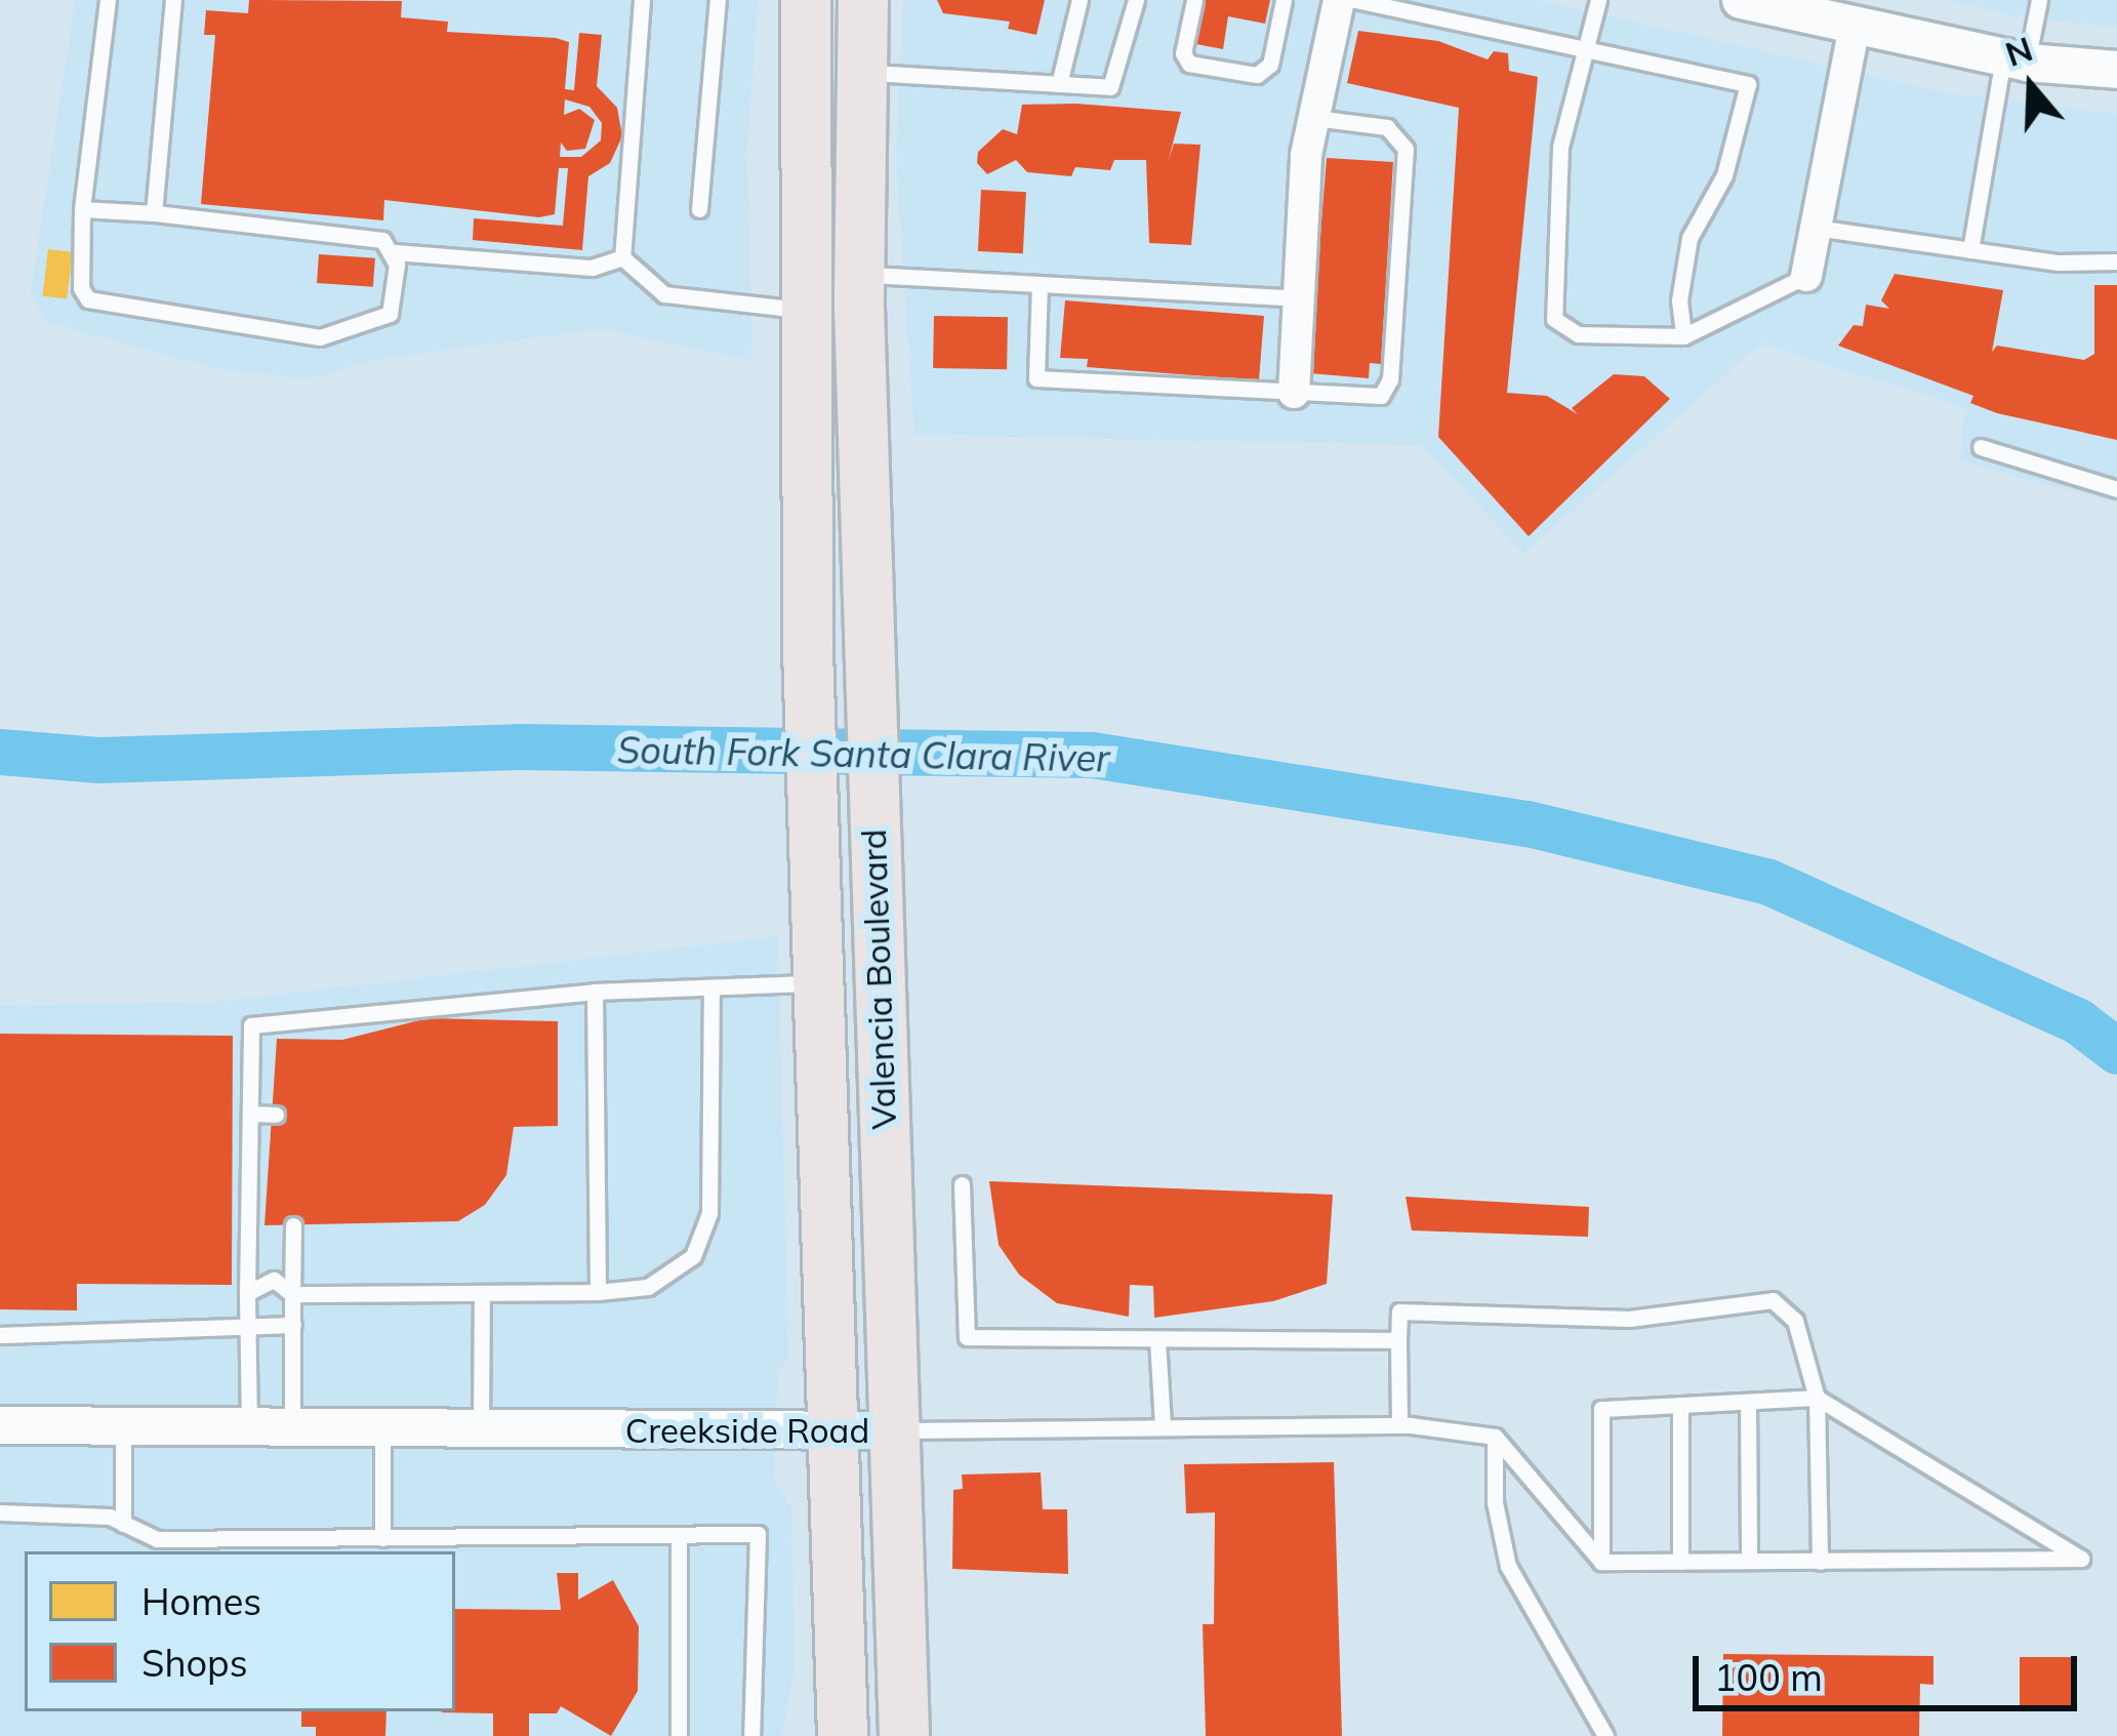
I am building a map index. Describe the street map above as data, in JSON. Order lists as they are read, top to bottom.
{
  "streets": {
    "main road": ["Valencia Boulevard"],
    "street": ["Creekside Road"]
  },
  "crossings": [
    ["Valencia Boulevard", "Creekside Road"]
  ],
  "water": ["South Fork Santa Clara River"],
  "legend": ["Homes", "Shops"],
  "scale_bar": "100 m",
  "north": "top"
}
